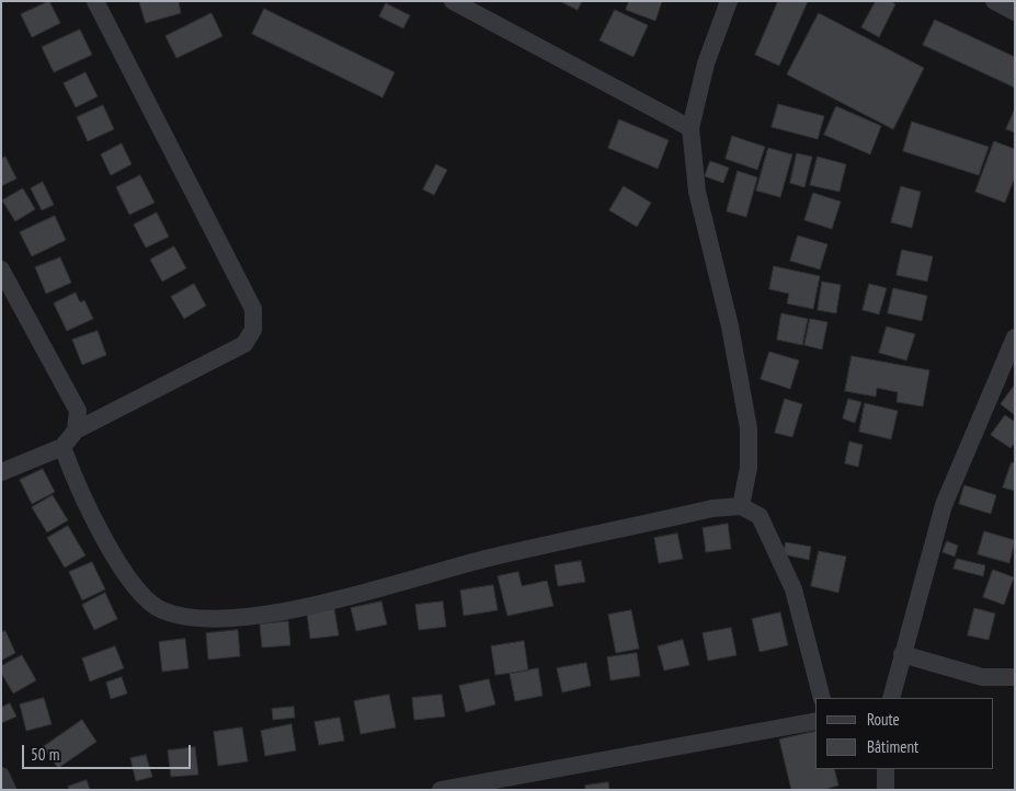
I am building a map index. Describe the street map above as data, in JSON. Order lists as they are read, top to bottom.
{
  "legend": ["Route", "Bâtiment"],
  "scale_bar": "50 m"
}
